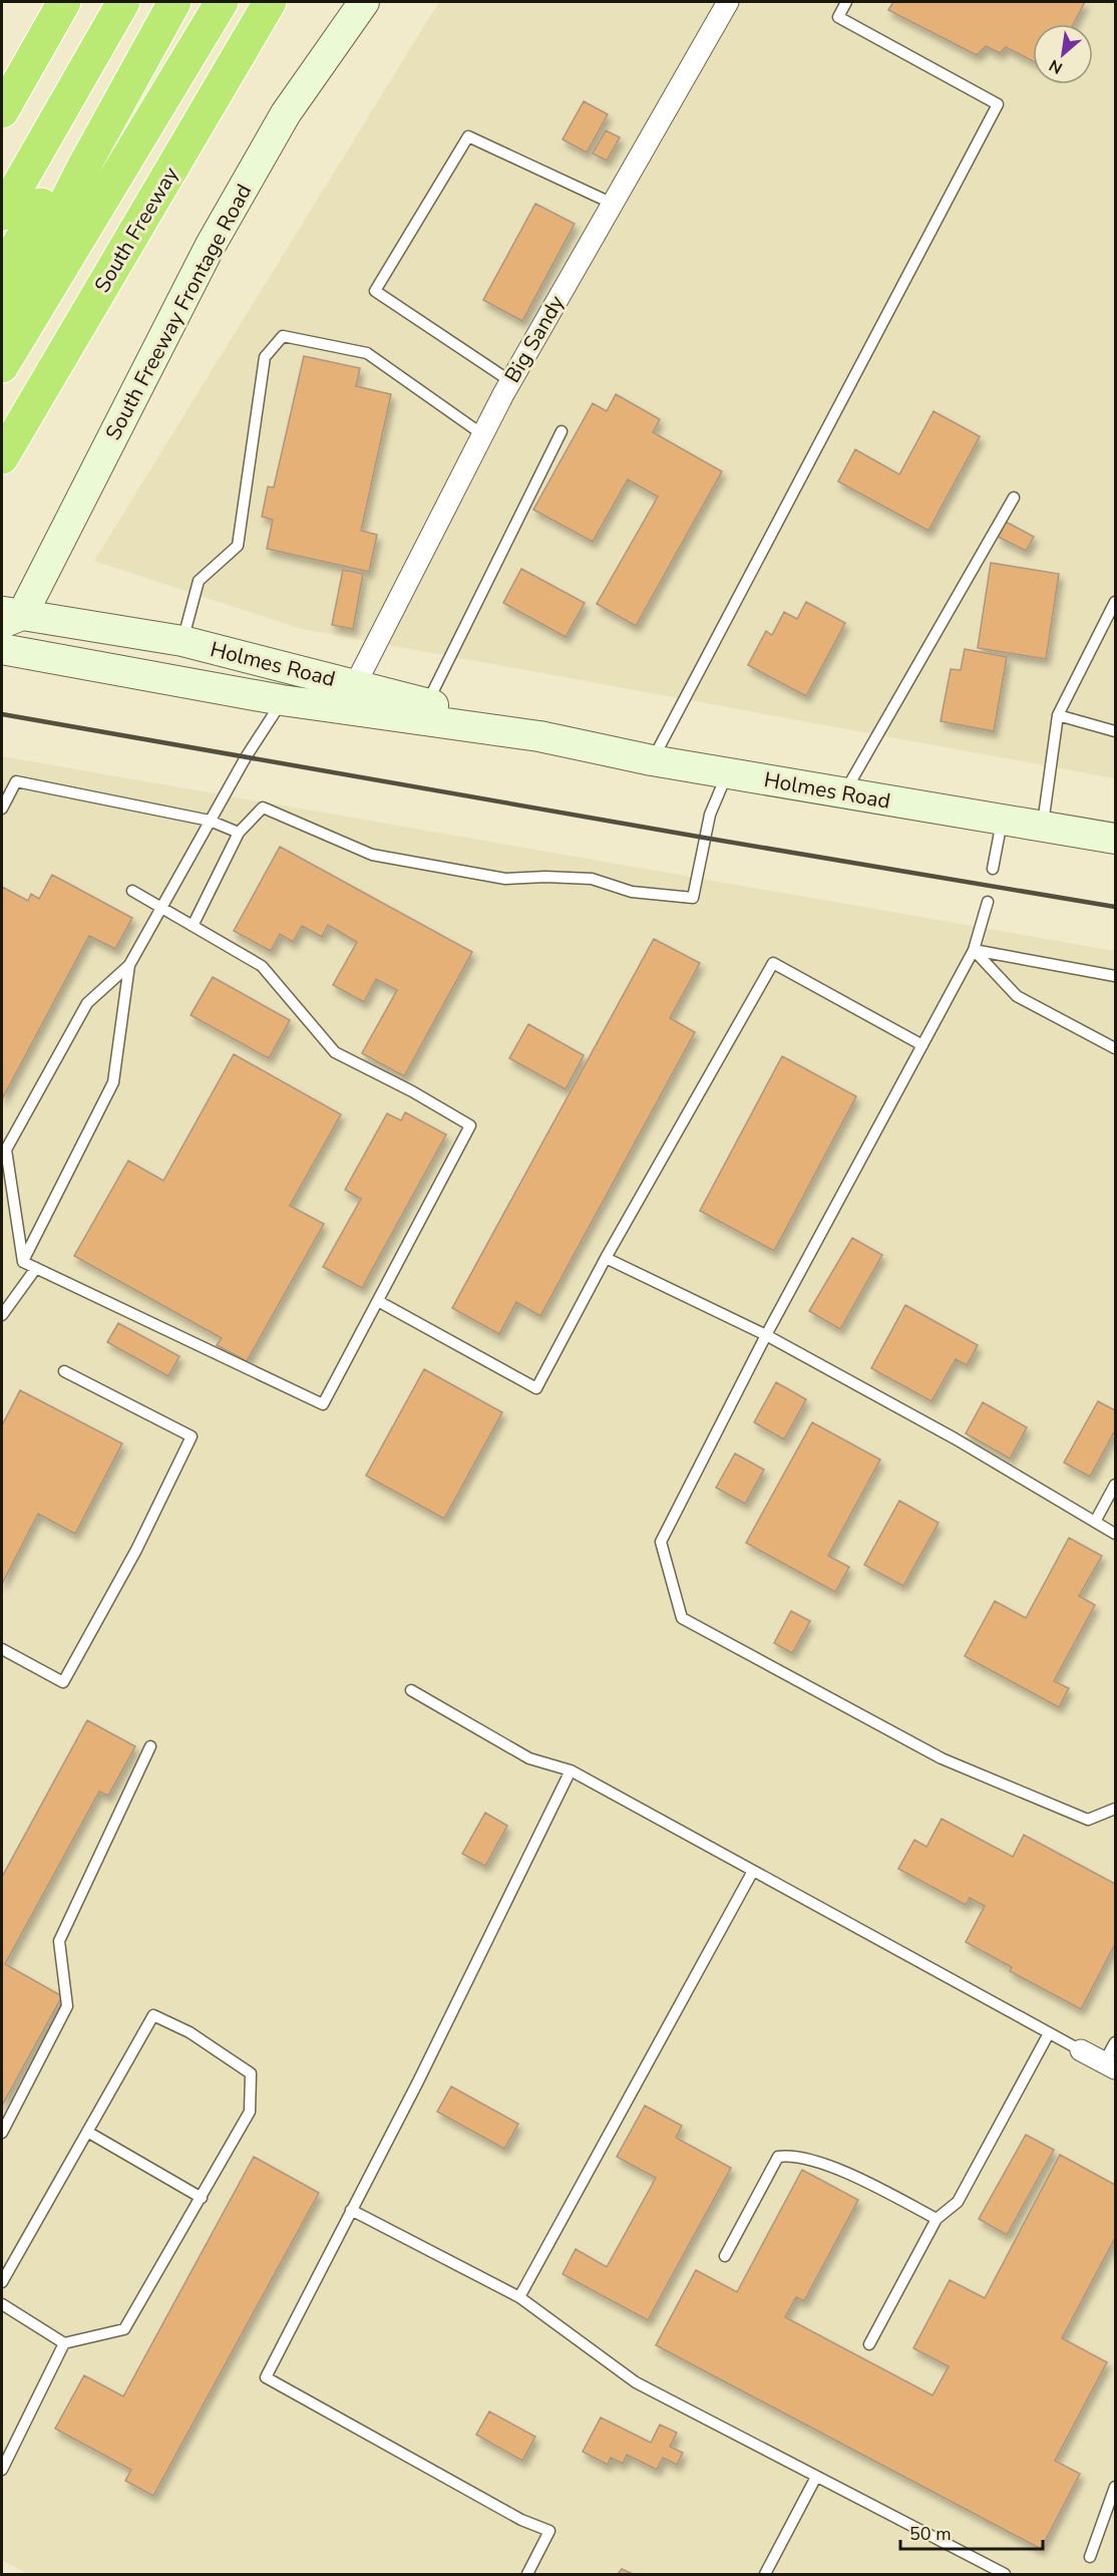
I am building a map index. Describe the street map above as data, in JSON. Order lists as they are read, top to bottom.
{
  "streets": {
    "highway": ["South Freeway"],
    "main road": ["South Freeway Frontage Road", "Holmes Road"],
    "street": ["Big Sandy"]
  },
  "crossings": [
    ["South Freeway Frontage Road", "Holmes Road"],
    ["Big Sandy", "Holmes Road"]
  ],
  "scale_bar": "50 m",
  "north": "bottom left"
}
